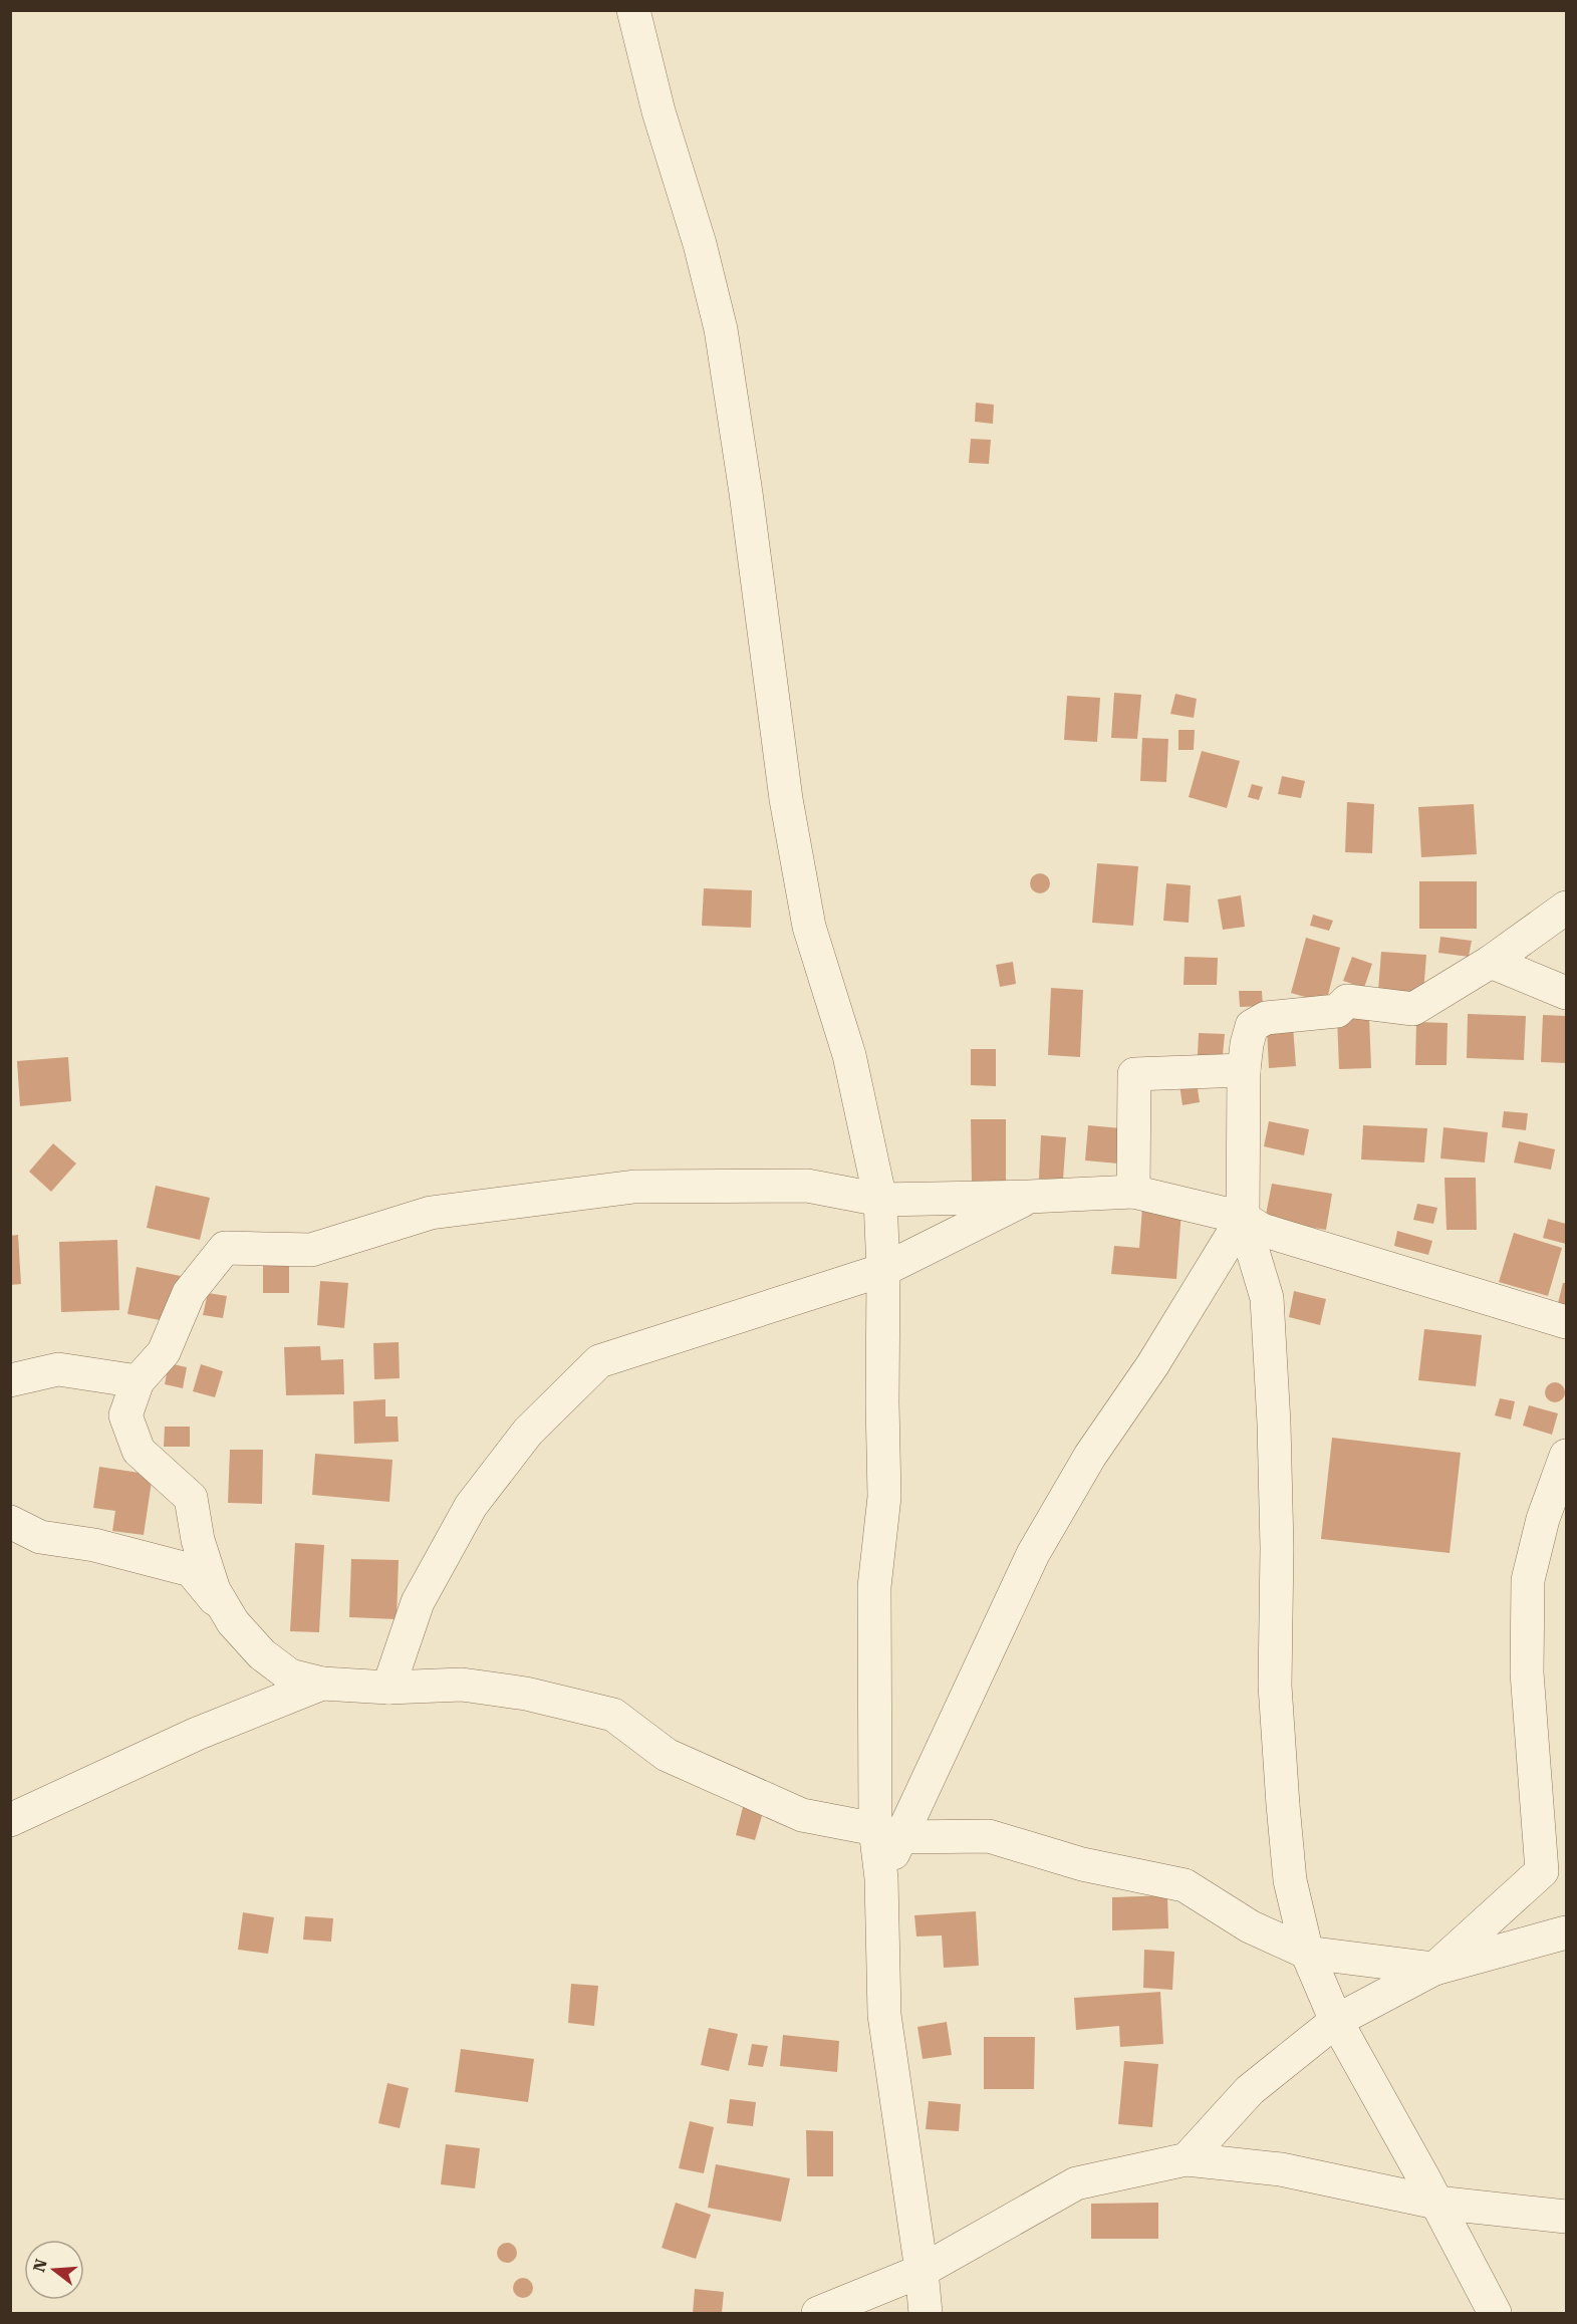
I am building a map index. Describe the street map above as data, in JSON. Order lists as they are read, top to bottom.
{
  "north": "left"
}
